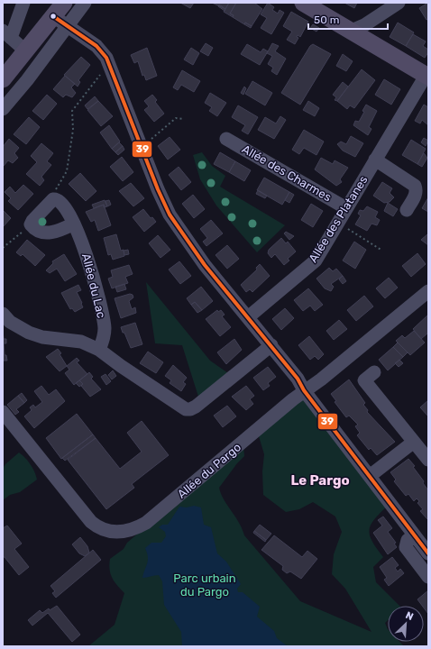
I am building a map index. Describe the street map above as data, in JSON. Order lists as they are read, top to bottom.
{
  "streets": {
    "street": [
      "Allée des Charmes",
      "Allée des Platanes",
      "Allée du Lac",
      "Allée du Pargo"
    ]
  },
  "crossings": [
    ["Allée des Charmes", "Allée des Platanes"]
  ],
  "districts": ["Le Pargo"],
  "parks": ["Parc urbain du Pargo"],
  "lines": ["transit line 39"],
  "scale_bar": "50 m",
  "north": "top right"
}
